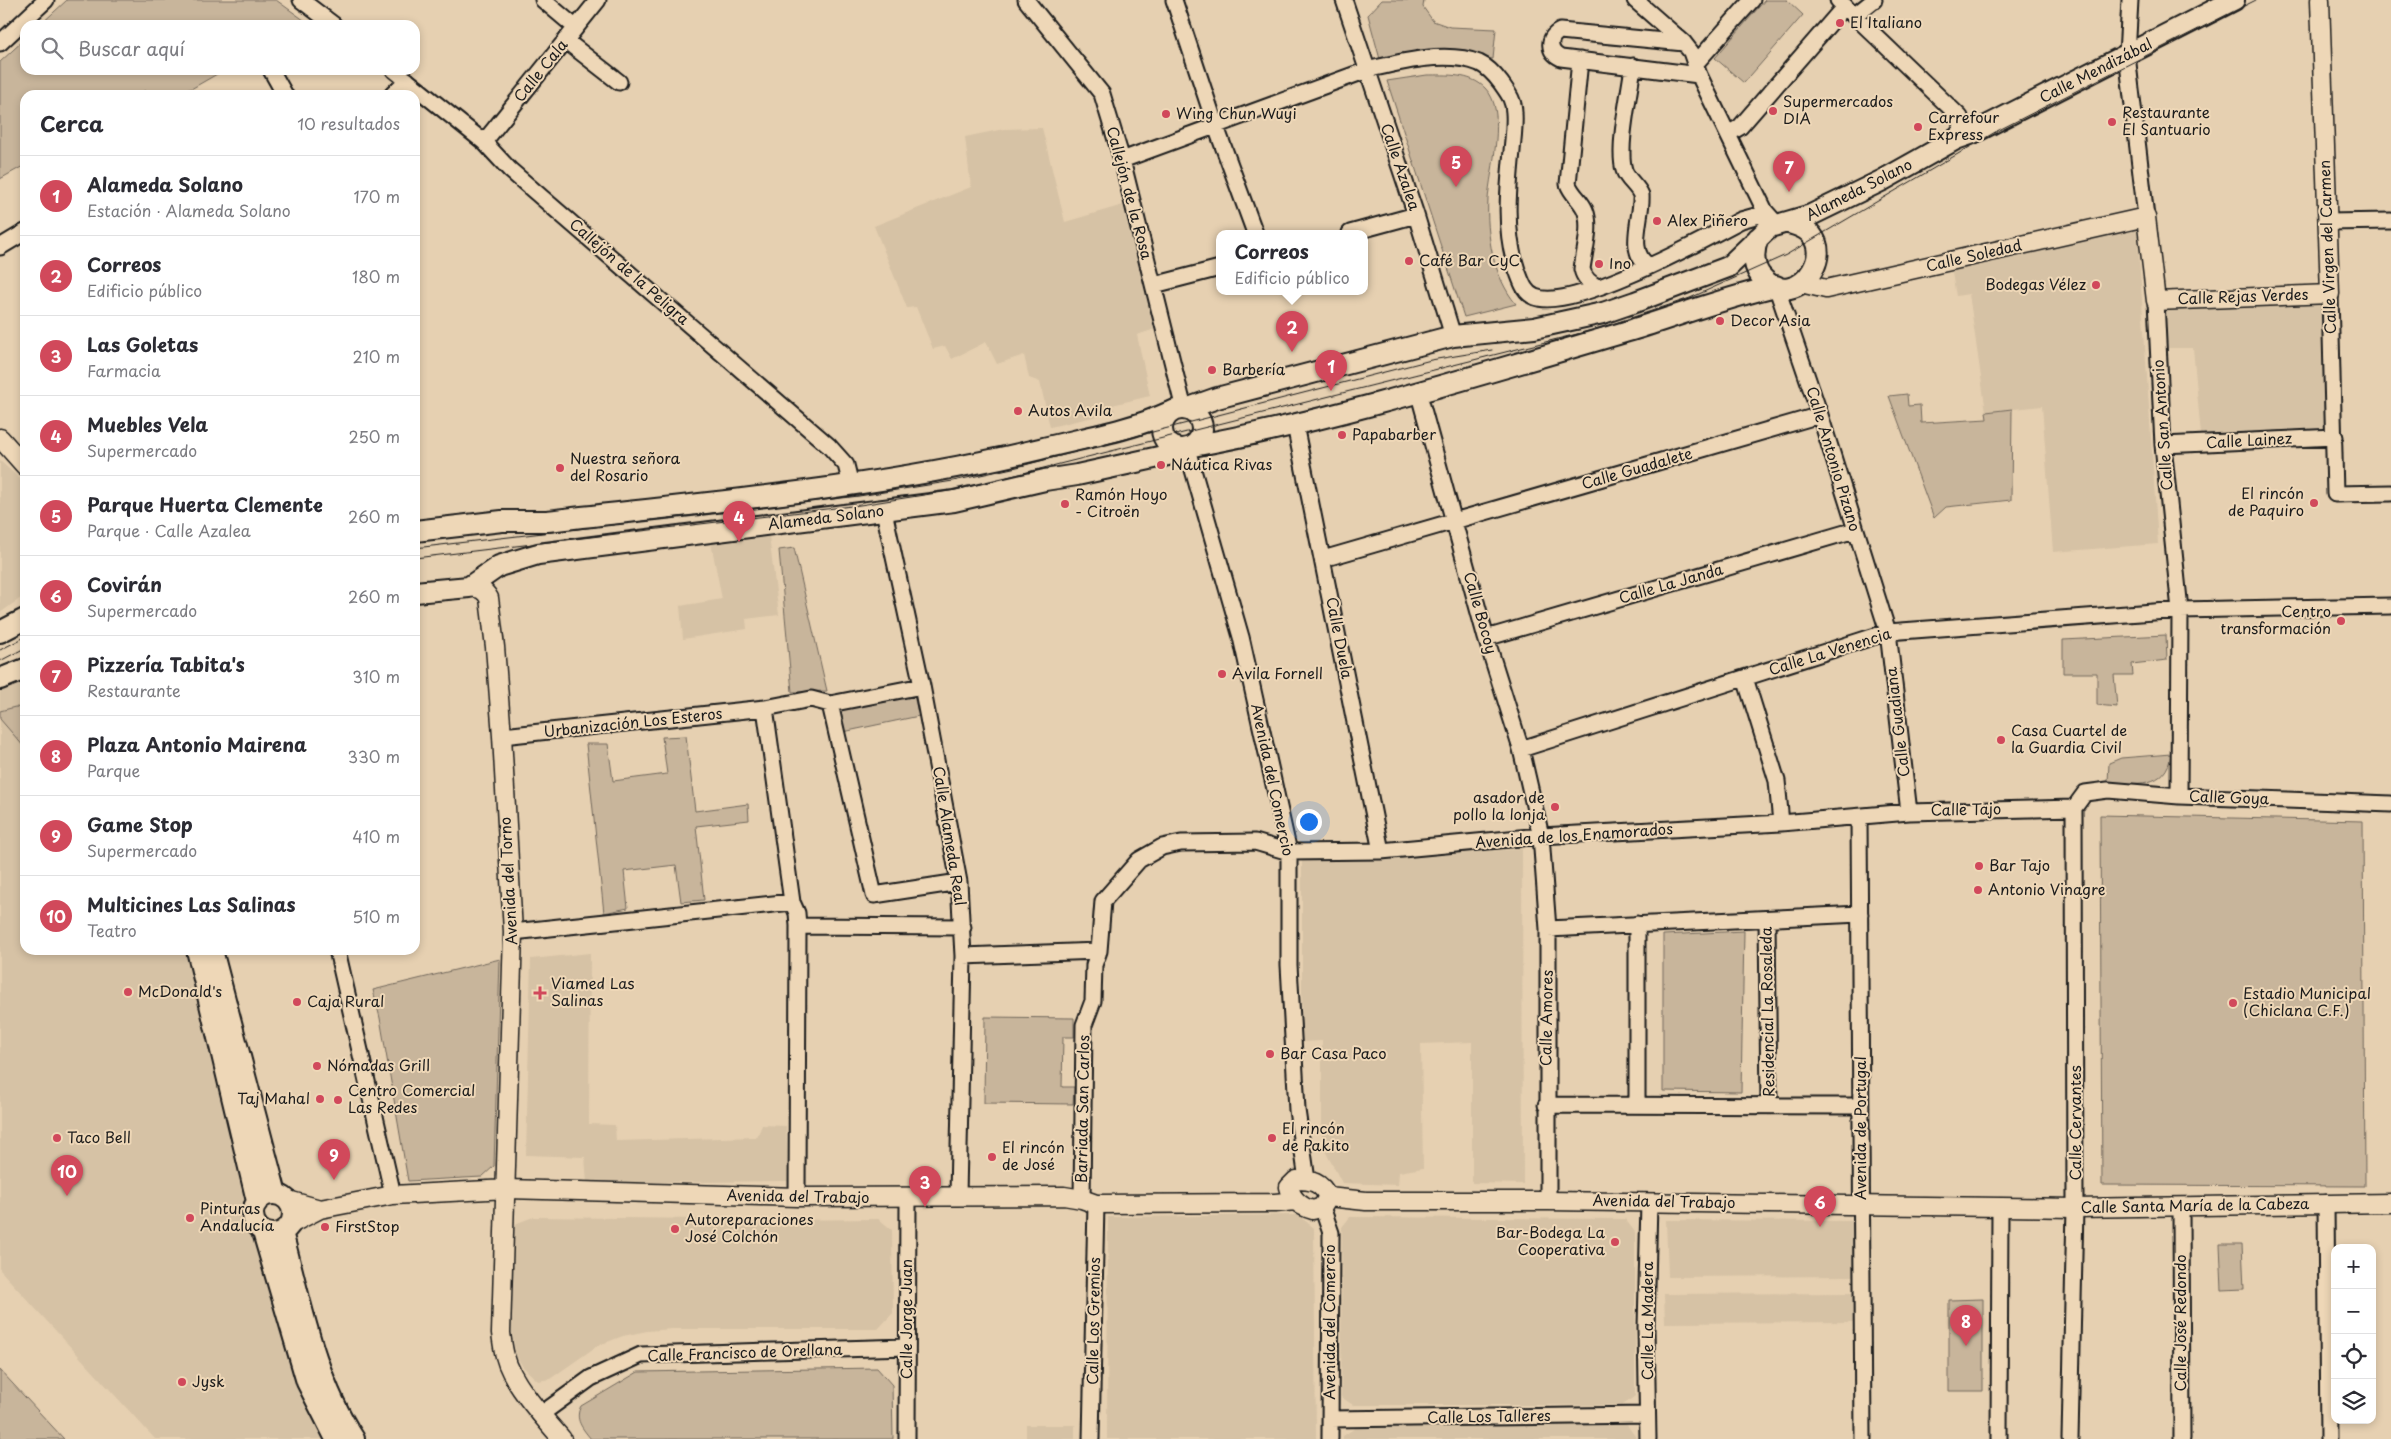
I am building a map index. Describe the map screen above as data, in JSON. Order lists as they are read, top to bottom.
{
  "streets": {
    "main road": ["Calle Mendizábal", "Alameda Solano"],
    "street": [
      "Calle Cala",
      "Calle Azalea",
      "Callejón de la Rosa",
      "Calle Virgen del Carmen",
      "Calle Soledad",
      "Callejón de la Peligra",
      "Calle Rejas Verdes",
      "Calle San Antonio",
      "Calle Lainez",
      "Calle Antonio Pizano",
      "Calle Guadalete",
      "Calle La Janda",
      "Calle Bocoy",
      "Calle Duela",
      "Calle La Venencia",
      "Calle Guadiana",
      "Urbanización Los Esteros",
      "Avenida del Comercio",
      "Calle Goya",
      "Calle Tajo",
      "Calle Alameda Real",
      "Avenida de los Enamorados",
      "Avenida del Torno",
      "Residencial La Rosaleda",
      "Calle Amores",
      "Barriada San Carlos",
      "Calle Cervantes",
      "Avenida de Portugal",
      "Avenida del Trabajo",
      "Calle Santa María de la Cabeza",
      "Calle Jorge Juan",
      "Calle Los Gremios",
      "Calle La Madera",
      "Calle José Redondo",
      "Calle Francisco de Orellana",
      "Calle Los Talleres"
    ]
  },
  "crossings": [
    ["Calle Cala", "Callejón de la Peligra"],
    ["Calle Mendizábal", "Alameda Solano"],
    ["Calle Mendizábal", "Calle San Antonio"],
    ["Calle Azalea", "Alameda Solano"],
    ["Alameda Solano", "Callejón de la Rosa"],
    ["Alameda Solano", "Calle Soledad"],
    ["Alameda Solano", "Callejón de la Peligra"],
    ["Alameda Solano", "Calle Antonio Pizano"],
    ["Alameda Solano", "Calle Bocoy"],
    ["Alameda Solano", "Calle Duela"],
    ["Alameda Solano", "Avenida del Comercio"],
    ["Alameda Solano", "Calle Alameda Real"],
    ["Alameda Solano", "Avenida del Torno"],
    ["Callejón de la Rosa", "Avenida del Comercio"],
    ["Calle Virgen del Carmen", "Calle Rejas Verdes"],
    ["Calle Virgen del Carmen", "Calle Lainez"],
    ["Calle Soledad", "Calle San Antonio"],
    ["Calle Soledad", "Calle Antonio Pizano"],
    ["Calle Rejas Verdes", "Calle San Antonio"],
    ["Calle San Antonio", "Calle Lainez"],
    ["Calle San Antonio", "Calle La Venencia"],
    ["Calle San Antonio", "Calle Goya"],
    ["Calle Antonio Pizano", "Calle Guadalete"],
    ["Calle Antonio Pizano", "Calle La Janda"],
    ["Calle Antonio Pizano", "Calle La Venencia"],
    ["Calle Antonio Pizano", "Calle Guadiana"],
    ["Calle Guadalete", "Calle Bocoy"],
    ["Calle Guadalete", "Calle Duela"],
    ["Calle La Janda", "Calle Bocoy"],
    ["Calle Bocoy", "Calle La Venencia"],
    ["Calle Bocoy", "Avenida de los Enamorados"],
    ["Calle Bocoy", "Calle Amores"],
    ["Calle Duela", "Avenida de los Enamorados"],
    ["Calle La Venencia", "Calle Guadiana"],
    ["Calle Guadiana", "Calle Tajo"],
    ["Urbanización Los Esteros", "Avenida del Torno"],
    ["Avenida del Comercio", "Avenida de los Enamorados"],
    ["Avenida del Comercio", "Barriada San Carlos"],
    ["Avenida del Comercio", "Avenida del Trabajo"],
    ["Avenida del Comercio", "Calle Los Talleres"],
    ["Calle Goya", "Calle Tajo"],
    ["Calle Goya", "Calle Cervantes"],
    ["Calle Tajo", "Avenida de los Enamorados"],
    ["Calle Tajo", "Calle Cervantes"],
    ["Calle Tajo", "Avenida de Portugal"],
    ["Calle Alameda Real", "Avenida del Trabajo"],
    ["Avenida de los Enamorados", "Calle Amores"],
    ["Avenida de los Enamorados", "Barriada San Carlos"],
    ["Avenida de los Enamorados", "Avenida de Portugal"],
    ["Avenida del Torno", "Avenida del Trabajo"],
    ["Avenida del Torno", "Calle Francisco de Orellana"],
    ["Residencial La Rosaleda", "Calle Amores"],
    ["Residencial La Rosaleda", "Avenida de Portugal"],
    ["Calle Amores", "Avenida del Trabajo"],
    ["Barriada San Carlos", "Avenida del Trabajo"],
    ["Barriada San Carlos", "Calle Los Gremios"],
    ["Calle Cervantes", "Calle Santa María de la Cabeza"],
    ["Avenida de Portugal", "Avenida del Trabajo"],
    ["Avenida del Trabajo", "Calle Santa María de la Cabeza"],
    ["Avenida del Trabajo", "Calle Jorge Juan"],
    ["Avenida del Trabajo", "Calle Los Gremios"],
    ["Avenida del Trabajo", "Calle La Madera"],
    ["Calle Santa María de la Cabeza", "Calle José Redondo"],
    ["Calle Jorge Juan", "Calle Francisco de Orellana"],
    ["Calle La Madera", "Calle Los Talleres"]
  ],
  "places": {
    "other": [
      "El Italiano",
      "Supermercados DIA",
      "Wing Chun Wuyi",
      "Restaurante El Santuario",
      "Carrefour Express",
      "Alex Piñero",
      "Café Bar CyC",
      "Ino",
      "Bodegas Vélez",
      "Decor Asia",
      "Barbería",
      "Autos Avila",
      "Papabarber",
      "Náutica Rivas",
      "Nuestra señora del Rosario",
      "El rincón de Paquiro",
      "Ramón Hoyo - Citroën",
      "Centro transformación",
      "Avila Fornell",
      "Casa Cuartel de la Guardia Civil",
      "asador de pollo la lonja",
      "Bar Tajo",
      "Antonio Vinagre",
      "McDonald's",
      "Caja Rural",
      "Estadio Municipal (Chiclana C.F.)",
      "Bar Casa Paco",
      "Nómadas Grill",
      "Taj Mahal",
      "Centro Comercial Las Redes",
      "Taco Bell",
      "El rincón de Pakito",
      "El rincón de José",
      "Pinturas Andalucía",
      "FirstStop",
      "Autoreparaciones José Colchón",
      "Bar-Bodega La Cooperativa",
      "Jysk"
    ],
    "health": ["Viamed Las Salinas"]
  },
  "page": {
    "search": "Buscar aquí",
    "heading": ["Cerca", "10 resultados"],
    "pins": [
      "5",
      "7",
      "2",
      "1",
      "4",
      "9",
      "10",
      "3",
      "6",
      "8"
    ],
    "list": [
      {
        "mark": "1",
        "name": "Alameda Solano",
        "note": "Estación · Alameda Solano",
        "value": "170 m"
      },
      {
        "mark": "2",
        "name": "Correos",
        "note": "Edificio público",
        "value": "180 m"
      },
      {
        "mark": "3",
        "name": "Las Goletas",
        "note": "Farmacia",
        "value": "210 m"
      },
      {
        "mark": "4",
        "name": "Muebles Vela",
        "note": "Supermercado",
        "value": "250 m"
      },
      {
        "mark": "5",
        "name": "Parque Huerta Clemente",
        "note": "Parque · Calle Azalea",
        "value": "260 m"
      },
      {
        "mark": "6",
        "name": "Covirán",
        "note": "Supermercado",
        "value": "260 m"
      },
      {
        "mark": "7",
        "name": "Pizzería Tabita's",
        "note": "Restaurante",
        "value": "310 m"
      },
      {
        "mark": "8",
        "name": "Plaza Antonio Mairena",
        "note": "Parque",
        "value": "330 m"
      },
      {
        "mark": "9",
        "name": "Game Stop",
        "note": "Supermercado",
        "value": "410 m"
      },
      {
        "mark": "10",
        "name": "Multicines Las Salinas",
        "note": "Teatro",
        "value": "510 m"
      }
    ],
    "popup": ["Correos", "Edificio público"],
    "map_buttons": ["+", "−"]
  }
}
